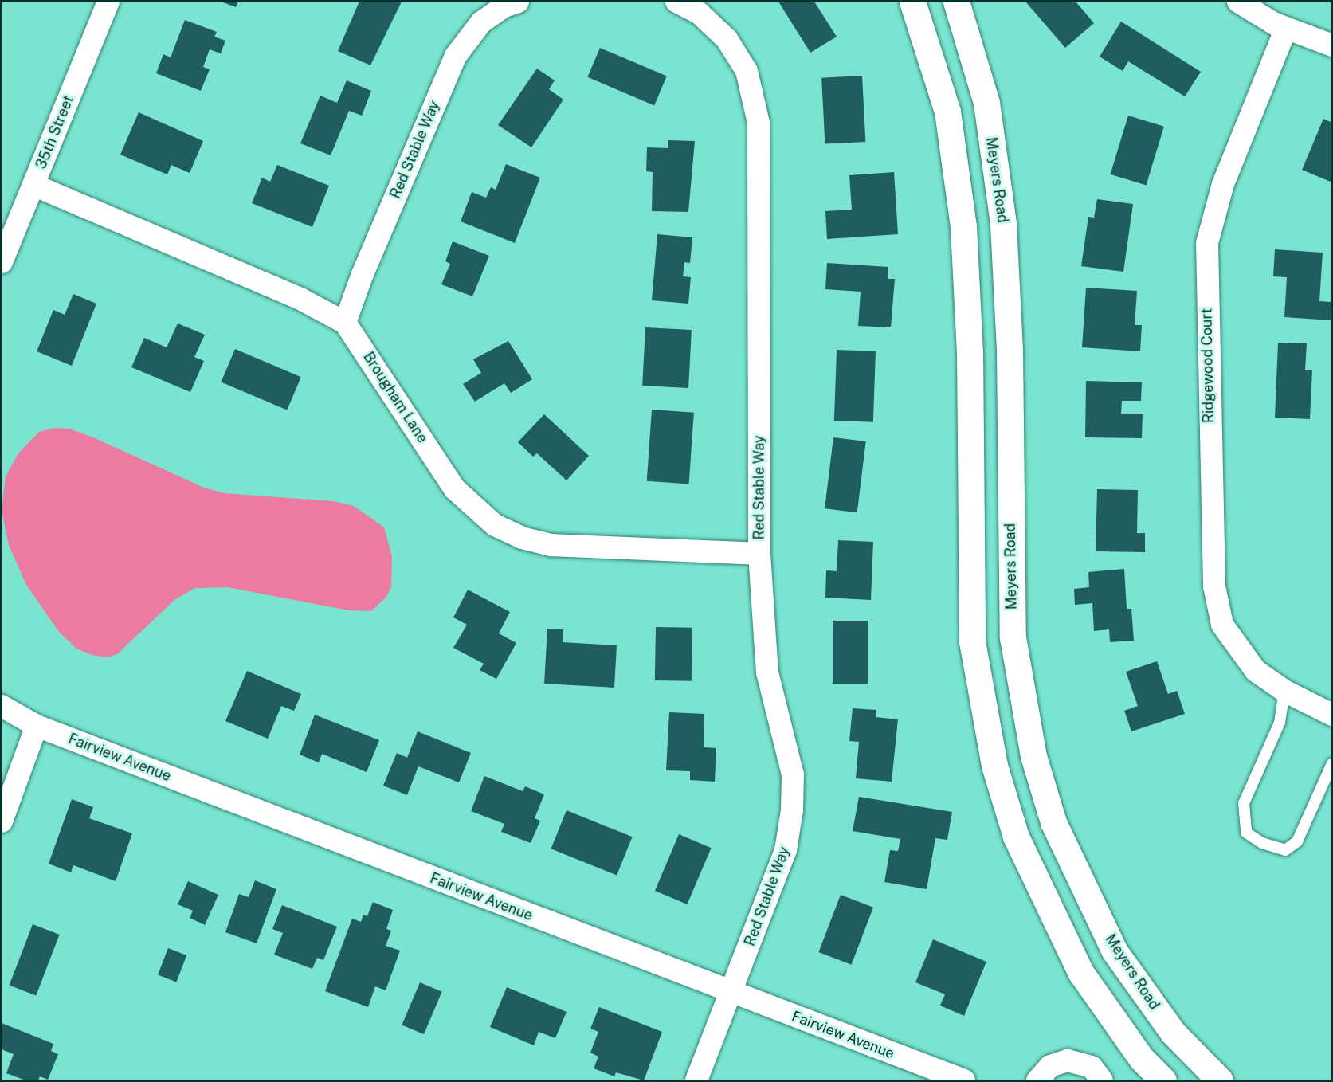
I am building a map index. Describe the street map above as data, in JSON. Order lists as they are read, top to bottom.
{
  "streets": {
    "street": [
      "35th Street",
      "Red Stable Way",
      "Meyers Road",
      "Ridgewood Court",
      "Brougham Lane",
      "Fairview Avenue"
    ]
  },
  "crossings": [
    ["35th Street", "Brougham Lane"],
    ["Red Stable Way", "Brougham Lane"],
    ["Red Stable Way", "Fairview Avenue"]
  ]
}
